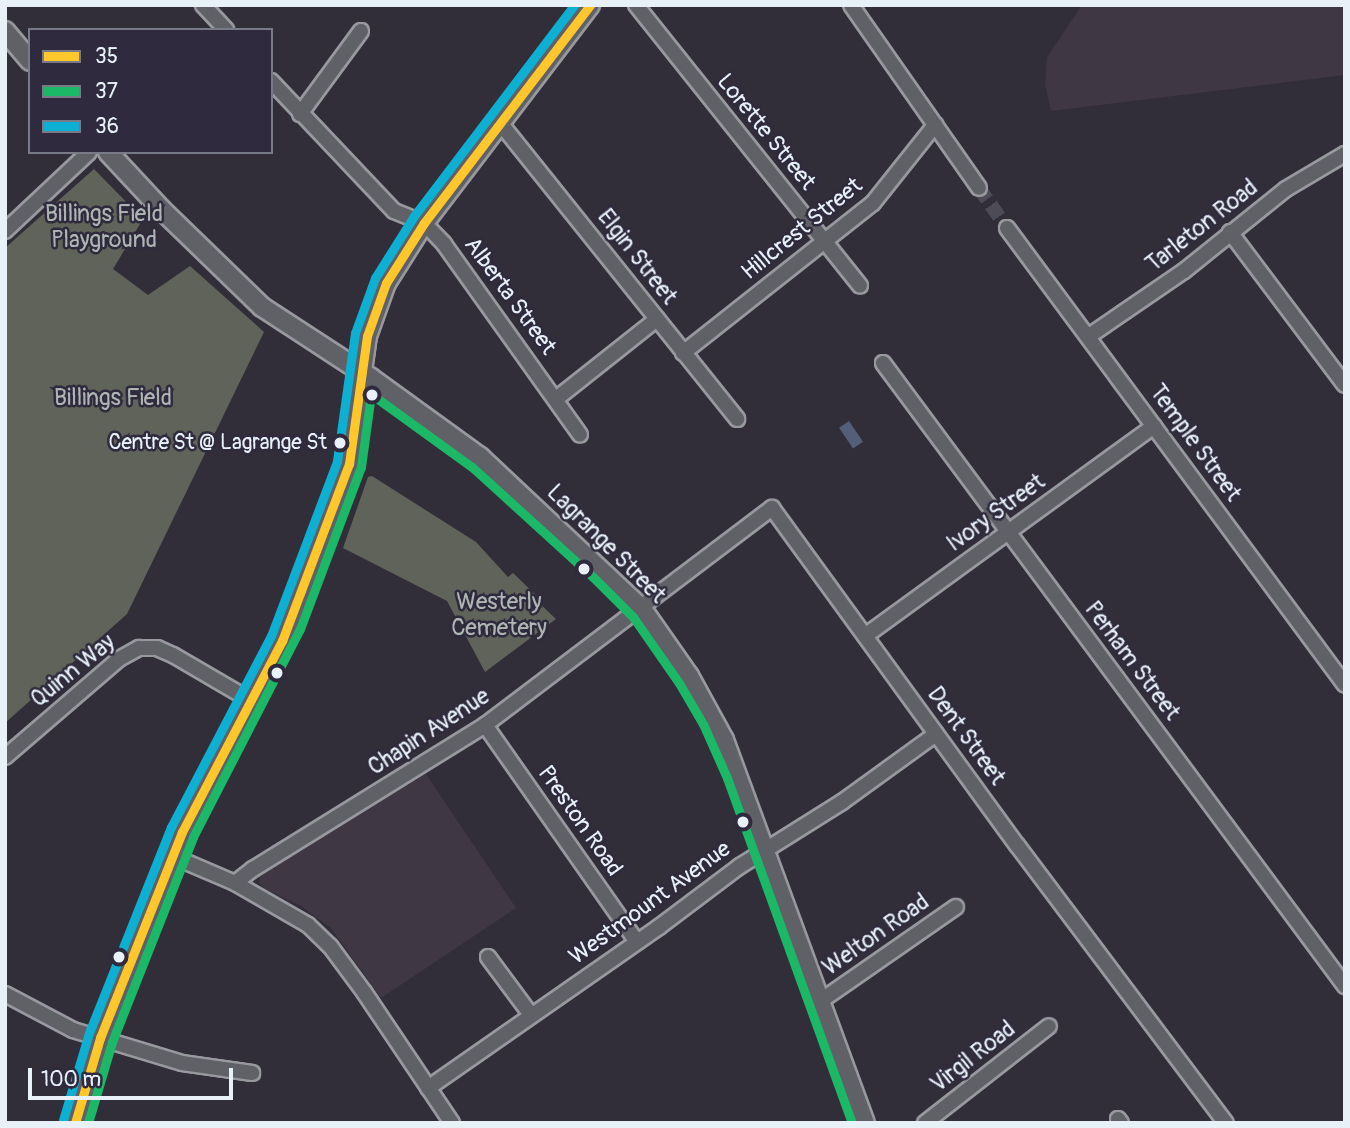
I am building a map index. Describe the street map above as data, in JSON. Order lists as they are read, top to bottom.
{
  "streets": {
    "main road": ["Lagrange Street"],
    "street": [
      "Lorette Street",
      "Tarleton Road",
      "Hillcrest Street",
      "Elgin Street",
      "Alberta Street",
      "Temple Street",
      "Ivory Street",
      "Perham Street",
      "Quinn Way",
      "Chapin Avenue",
      "Dent Street",
      "Preston Road",
      "Westmount Avenue",
      "Welton Road",
      "Virgil Road"
    ]
  },
  "crossings": [
    ["Lorette Street", "Hillcrest Street"],
    ["Tarleton Road", "Temple Street"],
    ["Hillcrest Street", "Elgin Street"],
    ["Temple Street", "Ivory Street"],
    ["Ivory Street", "Perham Street"],
    ["Ivory Street", "Dent Street"],
    ["Lagrange Street", "Chapin Avenue"],
    ["Lagrange Street", "Dent Street"],
    ["Lagrange Street", "Westmount Avenue"],
    ["Lagrange Street", "Welton Road"],
    ["Chapin Avenue", "Dent Street"],
    ["Chapin Avenue", "Preston Road"],
    ["Dent Street", "Westmount Avenue"],
    ["Preston Road", "Westmount Avenue"]
  ],
  "parks": ["Billings Field Playground", "Billings Field", "Westerly Cemetery"],
  "places": ["Centre St @ Lagrange St"],
  "lines": ["transit line 35", "transit line 36", "transit line 37"],
  "legend": ["35", "37", "36"],
  "scale_bar": "100 m"
}
